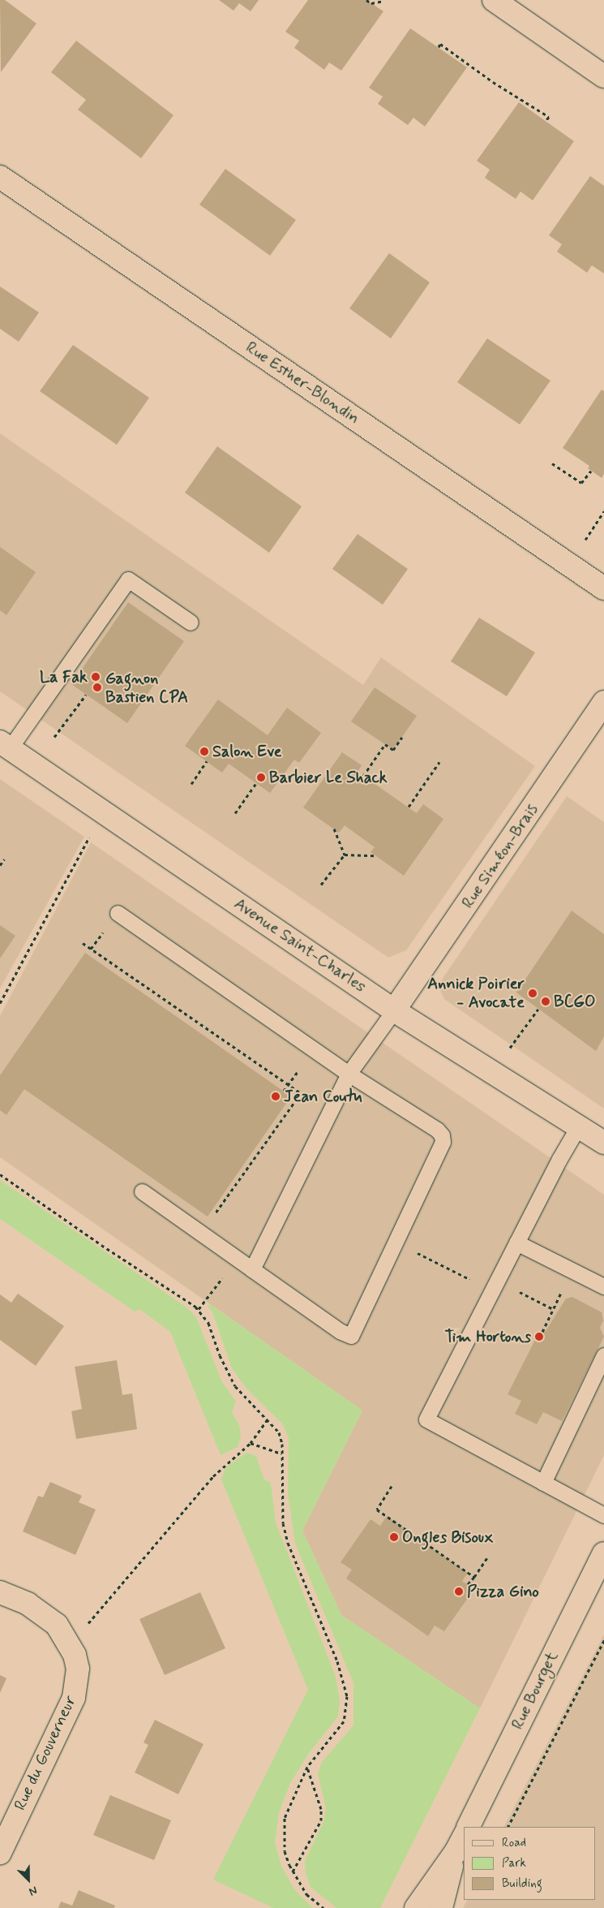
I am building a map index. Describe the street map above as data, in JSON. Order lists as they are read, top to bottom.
{
  "streets": {
    "street": [
      "Rue Esther-Blondin",
      "Rue Siméon-Brais",
      "Avenue Saint-Charles",
      "Rue Bourget",
      "Rue du Gouverneur"
    ]
  },
  "crossings": [
    ["Rue Siméon-Brais", "Avenue Saint-Charles"]
  ],
  "places": [
    "La Fak",
    "Gagnon Bastien CPA",
    "Salon Eve",
    "Barbier Le Shack",
    "Annick Poirier - Avocate",
    "BCGO",
    "Jean Coutu",
    "Tim Hortons",
    "Ongles Bisoux",
    "Pizza Gino"
  ],
  "legend": ["Road", "Park", "Building"],
  "north": "bottom right"
}
